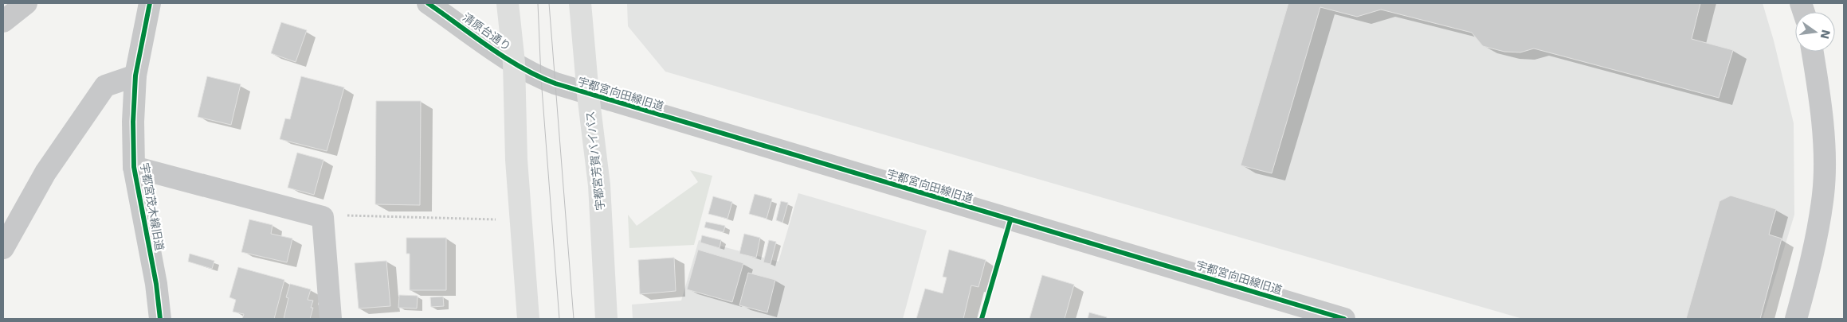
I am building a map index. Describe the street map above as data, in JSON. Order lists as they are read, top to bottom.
{
  "streets": {
    "main road": ["宇都宮芳賀バイパス"],
    "street": ["清原台通り", "宇都宮向田線旧道", "宇都宮茂木線旧道"]
  },
  "crossings": [
    ["清原台通り", "宇都宮向田線旧道"],
    ["宇都宮向田線旧道", "宇都宮芳賀バイパス"]
  ],
  "north": "right"
}
